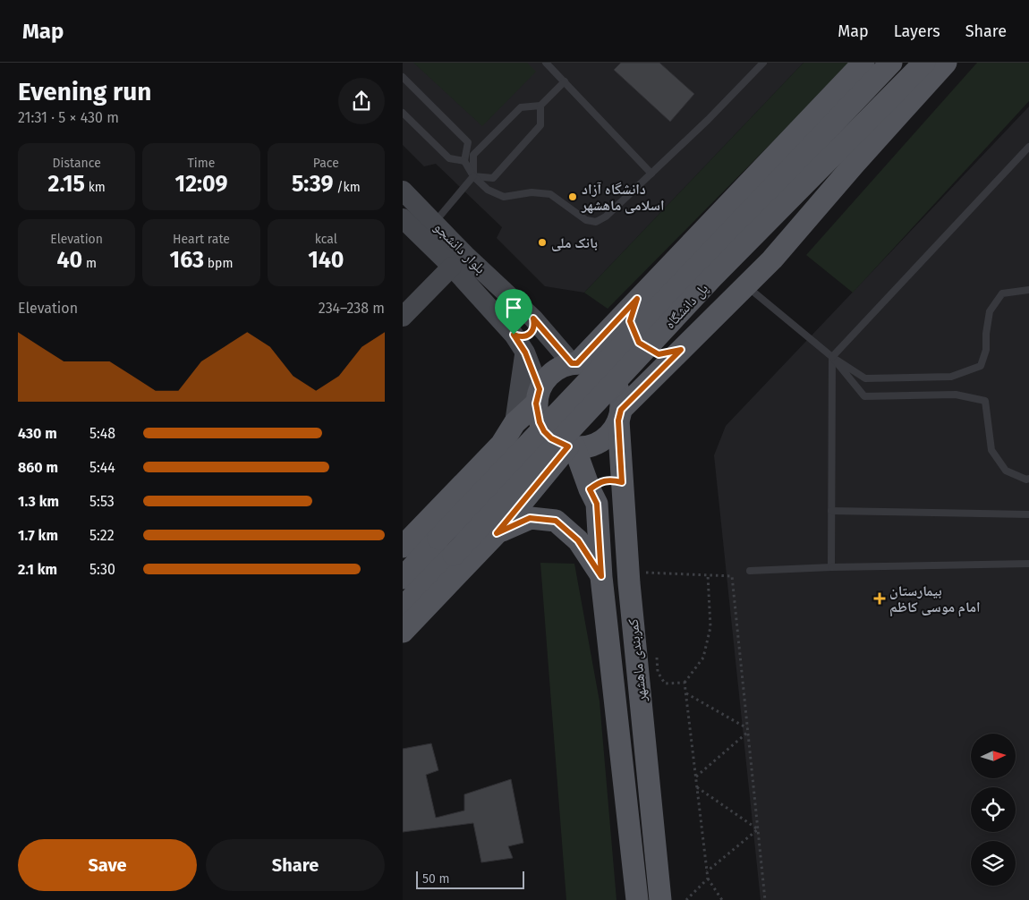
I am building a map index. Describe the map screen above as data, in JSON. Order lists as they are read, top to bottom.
{
  "streets": {
    "main road": ["بلوار دانشجو", "پل دانشگاه", "کمربندی ماهشهر"]
  },
  "crossings": [
    ["بلوار دانشجو", "کمربندی ماهشهر"]
  ],
  "places": {
    "other": ["دانشگاه آزاد اسلامی ماهشهر", "بانک ملی"],
    "health": ["بیمارستان امام موسی کاظم"]
  },
  "scale_bar": "50 m",
  "north": "right",
  "page": {
    "header": "Map",
    "nav": ["Map", "Layers", "Share"],
    "heading": ["Evening run", "21:31 · 5 × 430 m"],
    "stats": [
      ["Distance", "2.15 km"],
      ["Time", "12:09"],
      ["Pace", "5:39 /km"],
      ["Elevation", "40 m"],
      ["Heart rate", "163 bpm"],
      ["kcal", "140"]
    ],
    "chart": ["Elevation", "234–238 m"],
    "list": [
      {
        "name": "430 m",
        "note": "5:48"
      },
      {
        "name": "860 m",
        "note": "5:44"
      },
      {
        "name": "1.3 km",
        "note": "5:53"
      },
      {
        "name": "1.7 km",
        "note": "5:22"
      },
      {
        "name": "2.1 km",
        "note": "5:30"
      }
    ],
    "buttons": ["Save", "Share"],
    "scale": "50 m"
  }
}
